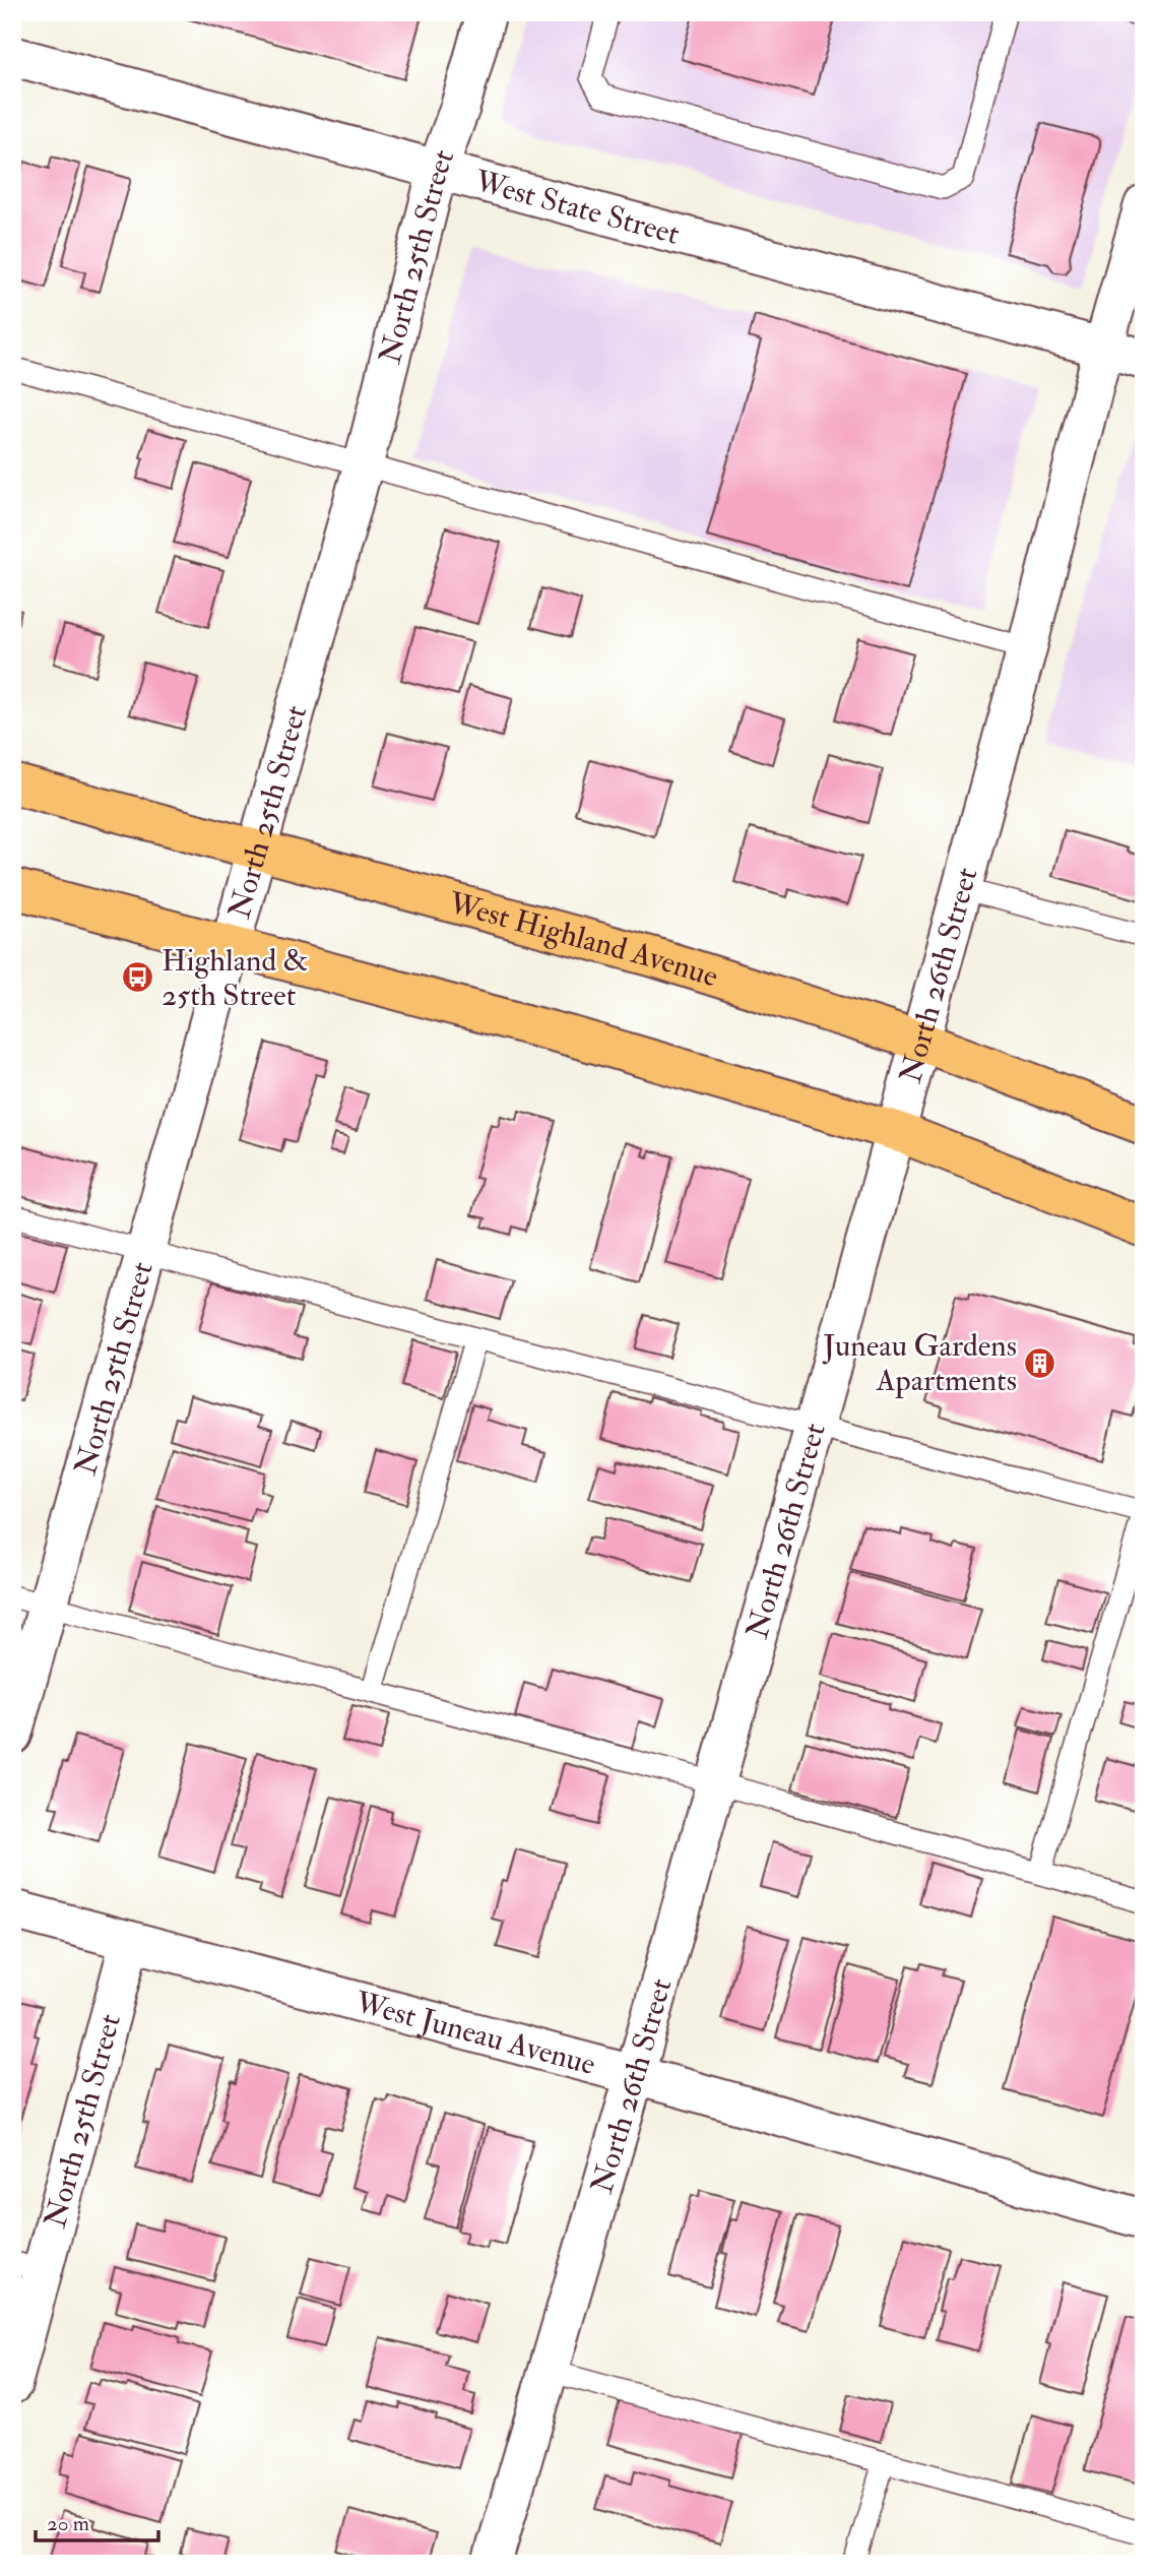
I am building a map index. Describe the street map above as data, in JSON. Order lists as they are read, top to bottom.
{
  "streets": {
    "main road": ["West Highland Avenue"],
    "street": [
      "West State Street",
      "North 25th Street",
      "North 26th Street",
      "West Juneau Avenue"
    ]
  },
  "crossings": [
    ["West State Street", "North 25th Street"],
    ["West State Street", "North 26th Street"],
    ["North 25th Street", "West Highland Avenue"],
    ["North 25th Street", "West Juneau Avenue"],
    ["West Highland Avenue", "North 26th Street"],
    ["North 26th Street", "West Juneau Avenue"]
  ],
  "places": {
    "bus stop": ["Highland & 25th Street"],
    "building": ["Juneau Gardens Apartments"]
  },
  "scale_bar": "20 m"
}
